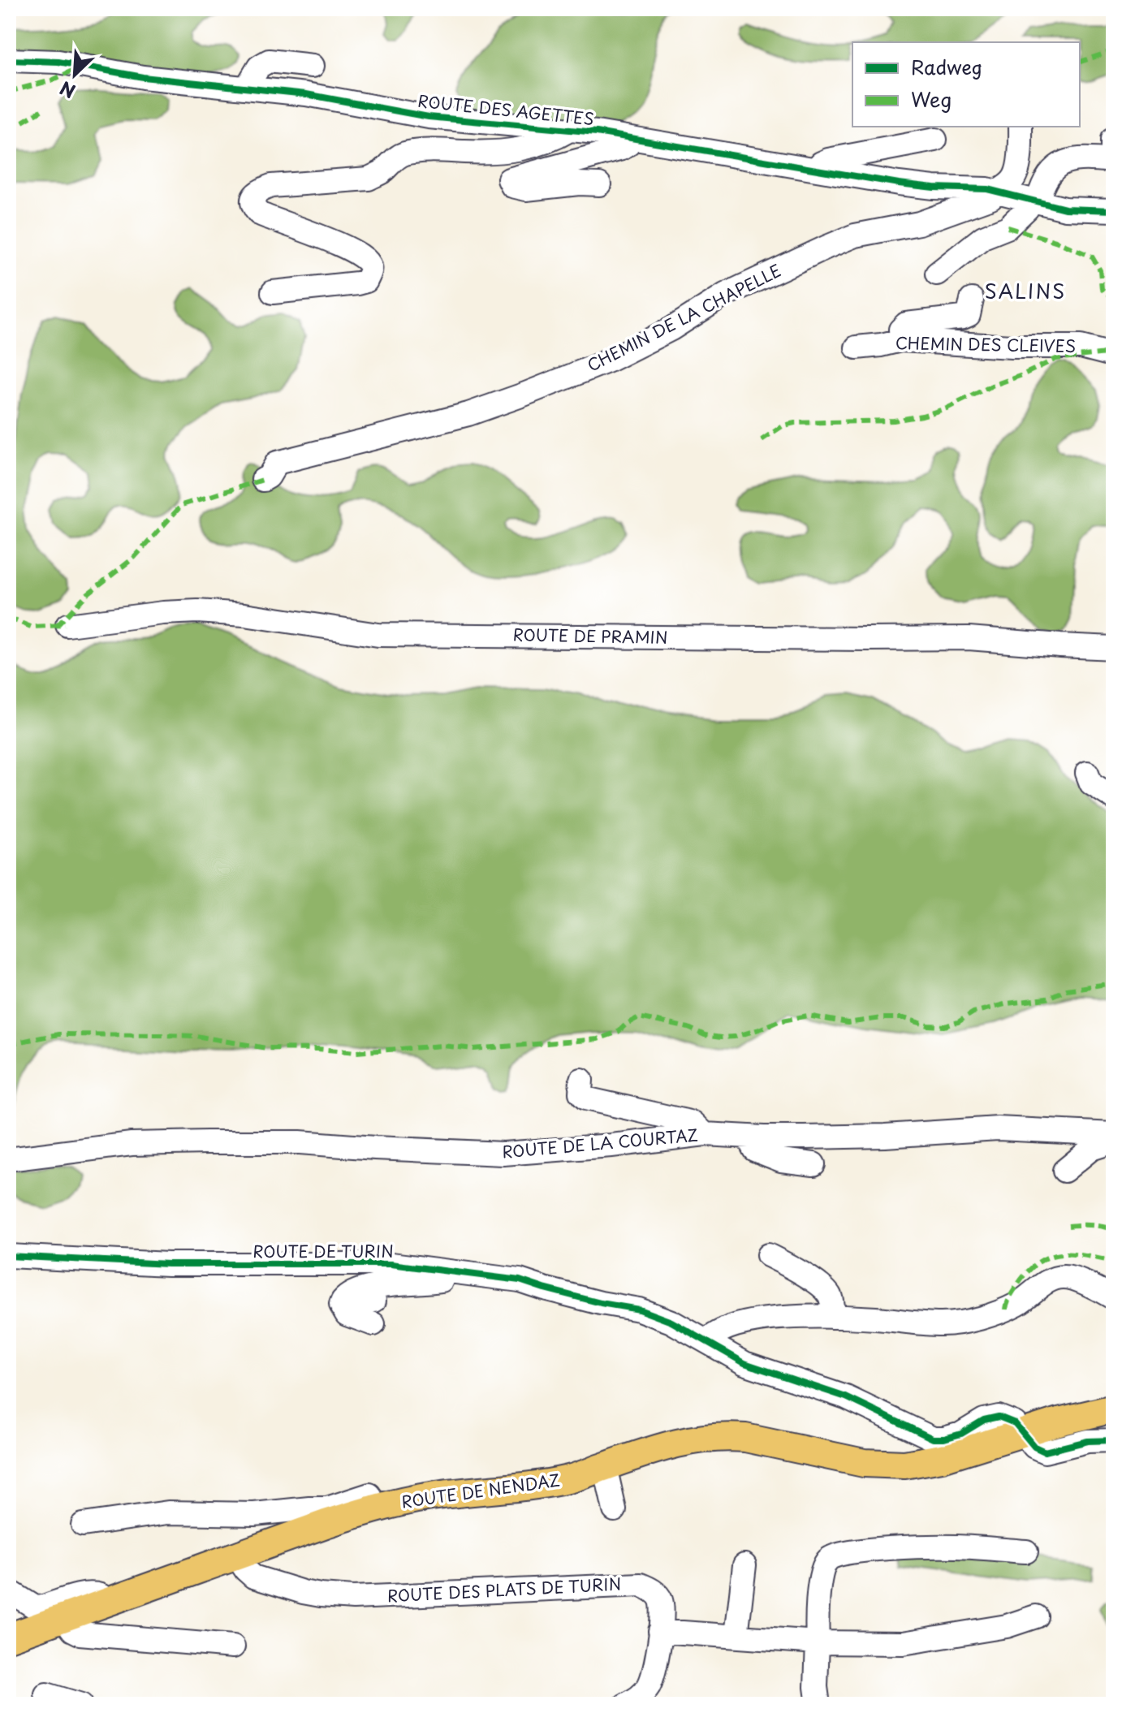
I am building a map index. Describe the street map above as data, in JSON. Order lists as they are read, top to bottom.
{
  "streets": {
    "main road": ["ROUTE DE NENDAZ"],
    "street": [
      "ROUTE DES AGETTES",
      "CHEMIN DE LA CHAPELLE",
      "CHEMIN DES CLEIVES",
      "ROUTE DE PRAMIN",
      "ROUTE DE LA COURTAZ",
      "ROUTE DE TURIN",
      "ROUTE DES PLATS DE TURIN"
    ]
  },
  "crossings": [
    ["ROUTE DES AGETTES", "CHEMIN DE LA CHAPELLE"],
    ["ROUTE DE TURIN", "ROUTE DE NENDAZ"],
    ["ROUTE DE NENDAZ", "ROUTE DES PLATS DE TURIN"]
  ],
  "districts": ["SALINS"],
  "legend": ["Radweg", "Weg"],
  "north": "bottom left"
}
